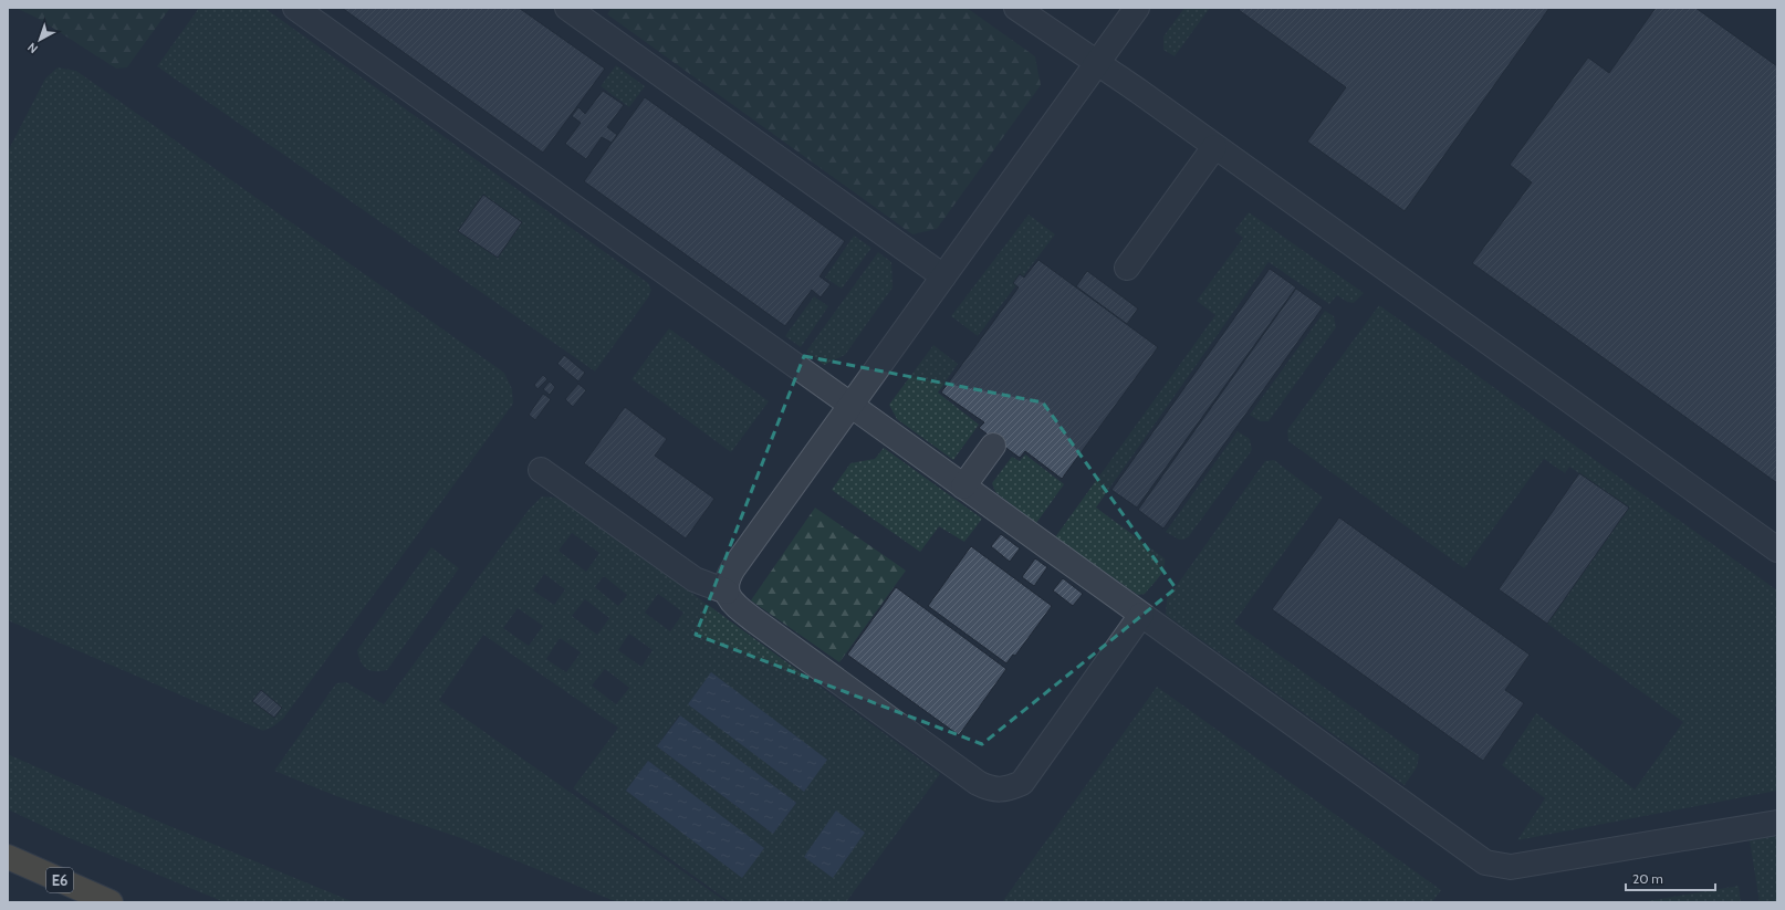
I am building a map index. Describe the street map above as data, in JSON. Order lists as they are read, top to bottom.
{
  "streets": {
    "highway": ["E6"]
  },
  "scale_bar": "20 m",
  "north": "bottom left"
}
